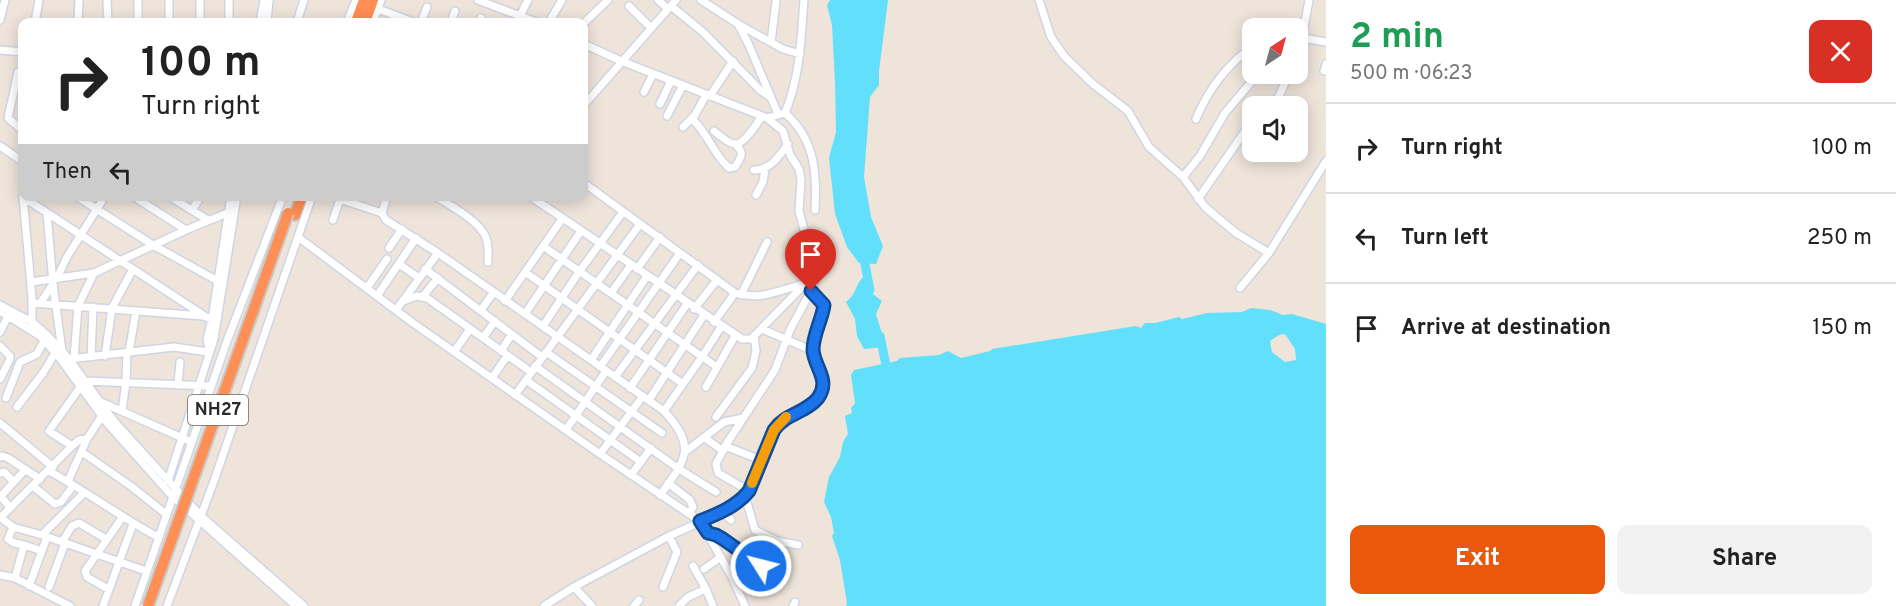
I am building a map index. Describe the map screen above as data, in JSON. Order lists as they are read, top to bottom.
{
  "streets": {
    "highway": ["NH27"]
  },
  "north": "top right",
  "page": {
    "heading": ["2 min", "500 m · 06:23"],
    "turn": ["100 m", "Turn right"],
    "list": [
      {
        "name": "Turn right",
        "value": "100 m"
      },
      {
        "name": "Turn left",
        "value": "250 m"
      },
      {
        "name": "Arrive at destination",
        "value": "150 m"
      }
    ],
    "then": "Then",
    "buttons": ["Exit", "Share"]
  }
}
